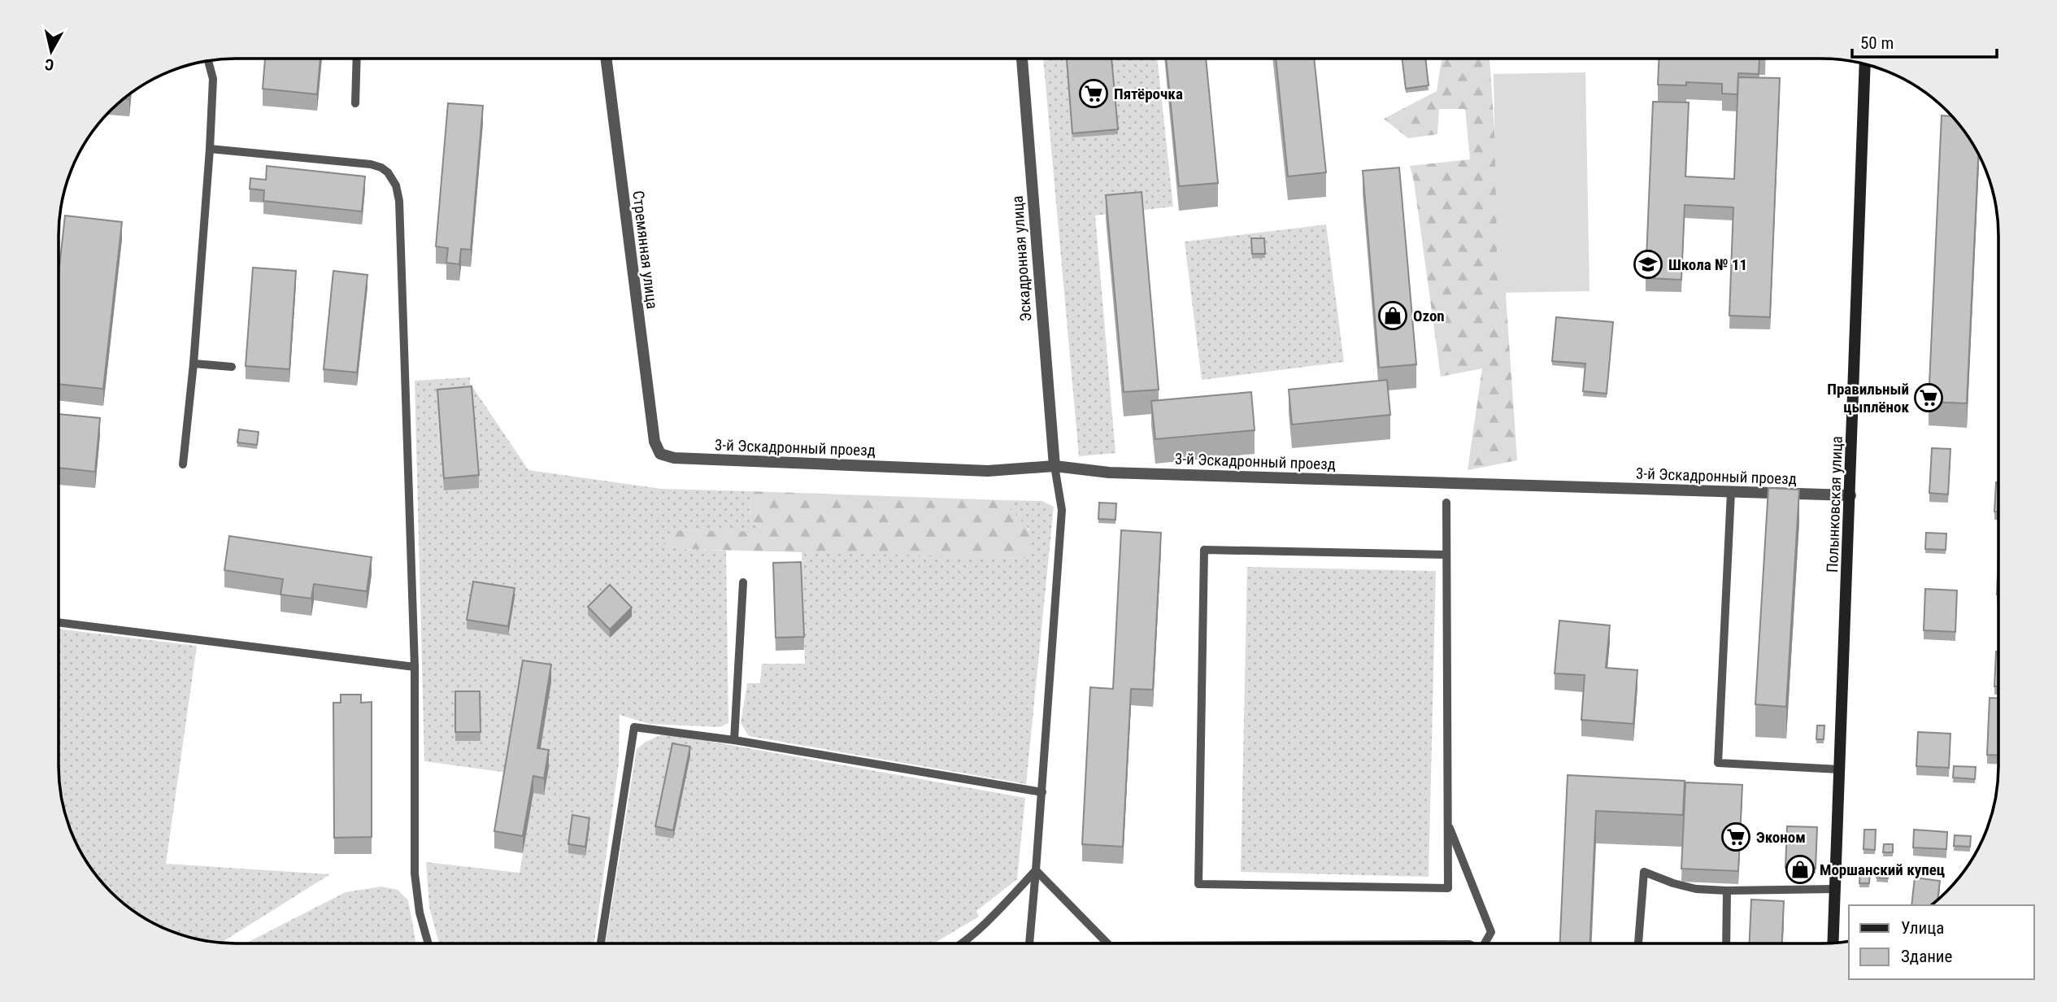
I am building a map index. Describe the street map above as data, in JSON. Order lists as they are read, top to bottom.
{
  "streets": {
    "street": [
      "Стремянная улица",
      "Эскадронная улица",
      "3-й Эскадронный проезд",
      "Полынковская улица"
    ]
  },
  "crossings": [
    ["Стремянная улица", "3-й Эскадронный проезд"],
    ["Эскадронная улица", "3-й Эскадронный проезд"],
    ["3-й Эскадронный проезд", "Полынковская улица"]
  ],
  "places": {
    "supermarket": ["Пятёрочка", "Правильный цыплёнок", "Эконом"],
    "school or university": ["Школа № 11"],
    "shop": ["Ozon", "Моршанский купец"]
  },
  "legend": ["Улица", "Здание"],
  "scale_bar": "50 m",
  "north": "bottom"
}
